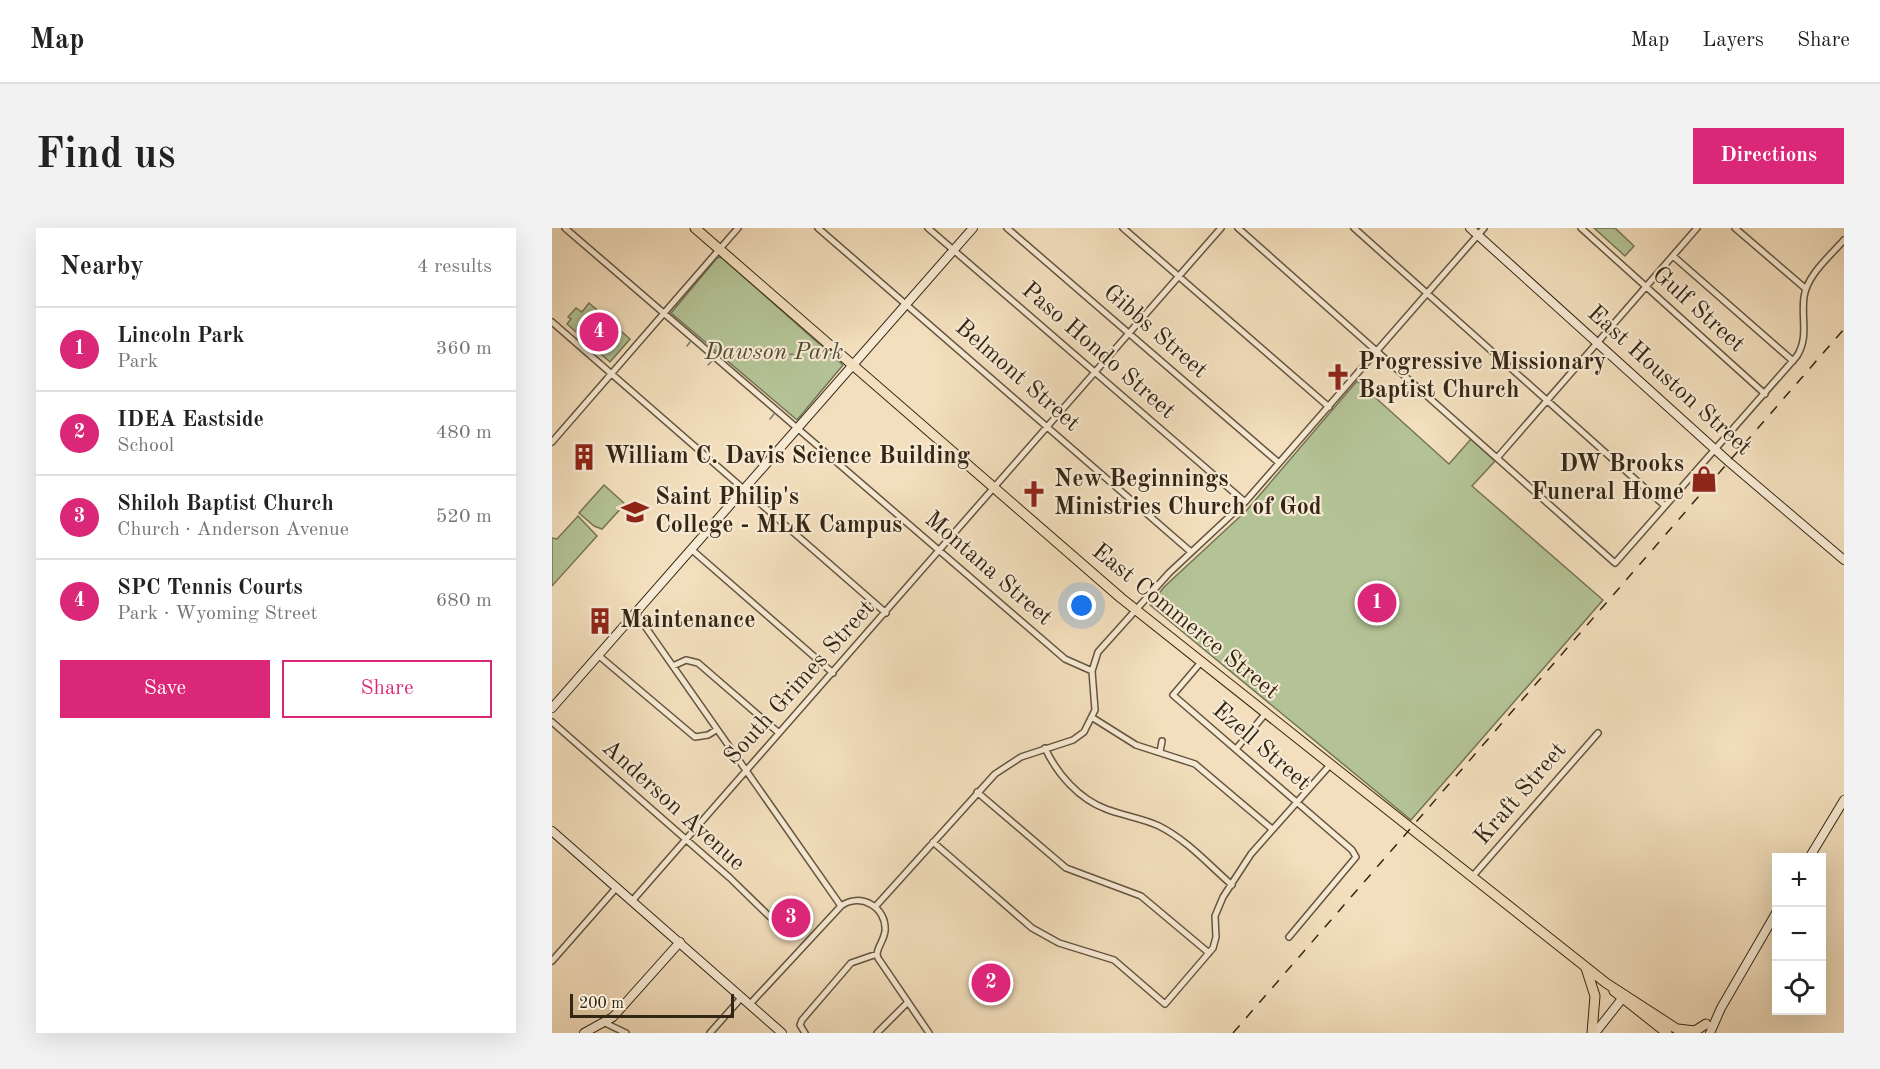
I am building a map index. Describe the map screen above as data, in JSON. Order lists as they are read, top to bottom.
{
  "streets": {
    "main road": ["East Houston Street", "East Commerce Street"],
    "street": [
      "Gulf Street",
      "Gibbs Street",
      "Paso Hondo Street",
      "Belmont Street",
      "Montana Street",
      "South Grimes Street",
      "Ezell Street",
      "Kraft Street",
      "Anderson Avenue"
    ]
  },
  "crossings": [
    ["Gibbs Street", "South Grimes Street"],
    ["Paso Hondo Street", "South Grimes Street"],
    ["Belmont Street", "South Grimes Street"],
    ["Montana Street", "South Grimes Street"],
    ["East Commerce Street", "South Grimes Street"],
    ["East Commerce Street", "Ezell Street"],
    ["East Commerce Street", "Kraft Street"],
    ["South Grimes Street", "Anderson Avenue"]
  ],
  "parks": ["Dawson Park"],
  "places": {
    "church": ["Progressive Missionary Baptist Church", "New Beginnings Ministries Church of God"],
    "building": ["William C. Davis Science Building", "Maintenance"],
    "shop": ["DW Brooks Funeral Home"],
    "school or university": ["Saint Philip's College - MLK Campus"]
  },
  "scale_bar": "200 m",
  "page": {
    "header": "Map",
    "nav": ["Map", "Layers", "Share"],
    "buttons": [
      "Directions",
      ["Save", "Share"]
    ],
    "title": "Find us",
    "heading": ["Nearby", "4 results"],
    "list": [
      {
        "mark": "1",
        "name": "Lincoln Park",
        "note": "Park",
        "value": "360 m"
      },
      {
        "mark": "2",
        "name": "IDEA Eastside",
        "note": "School",
        "value": "480 m"
      },
      {
        "mark": "3",
        "name": "Shiloh Baptist Church",
        "note": "Church · Anderson Avenue",
        "value": "520 m"
      },
      {
        "mark": "4",
        "name": "SPC Tennis Courts",
        "note": "Park · Wyoming Street",
        "value": "680 m"
      }
    ],
    "pins": [
      "4",
      "1",
      "3",
      "2"
    ],
    "map_buttons": ["+", "−"],
    "scale": "200 m"
  }
}
